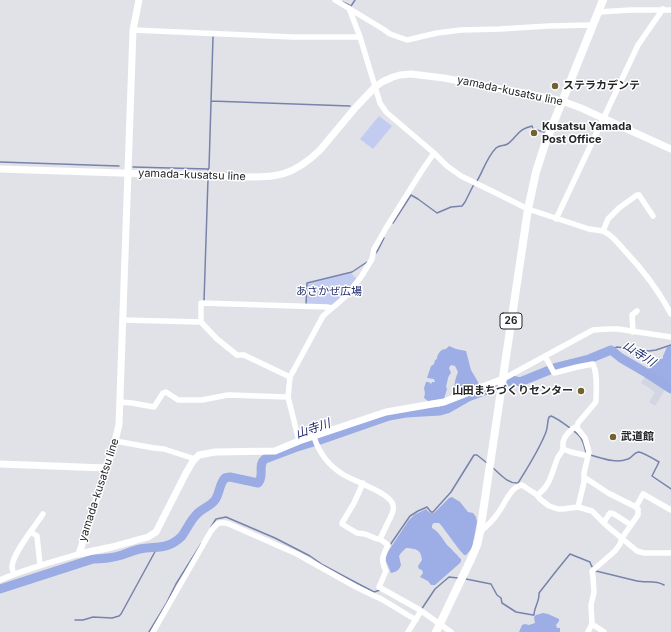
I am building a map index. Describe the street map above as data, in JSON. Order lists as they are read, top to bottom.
{
  "streets": {
    "main road": ["yamada-kusatsu line", "26"]
  },
  "crossings": [
    ["yamada-kusatsu line", "26"]
  ],
  "water": ["山寺川"],
  "parks": ["あさかぜ広場"],
  "places": [
    "ステラカデンテ",
    "Kusatsu Yamada Post Office",
    "山田まちづくりセンター",
    "武道館"
  ]
}
